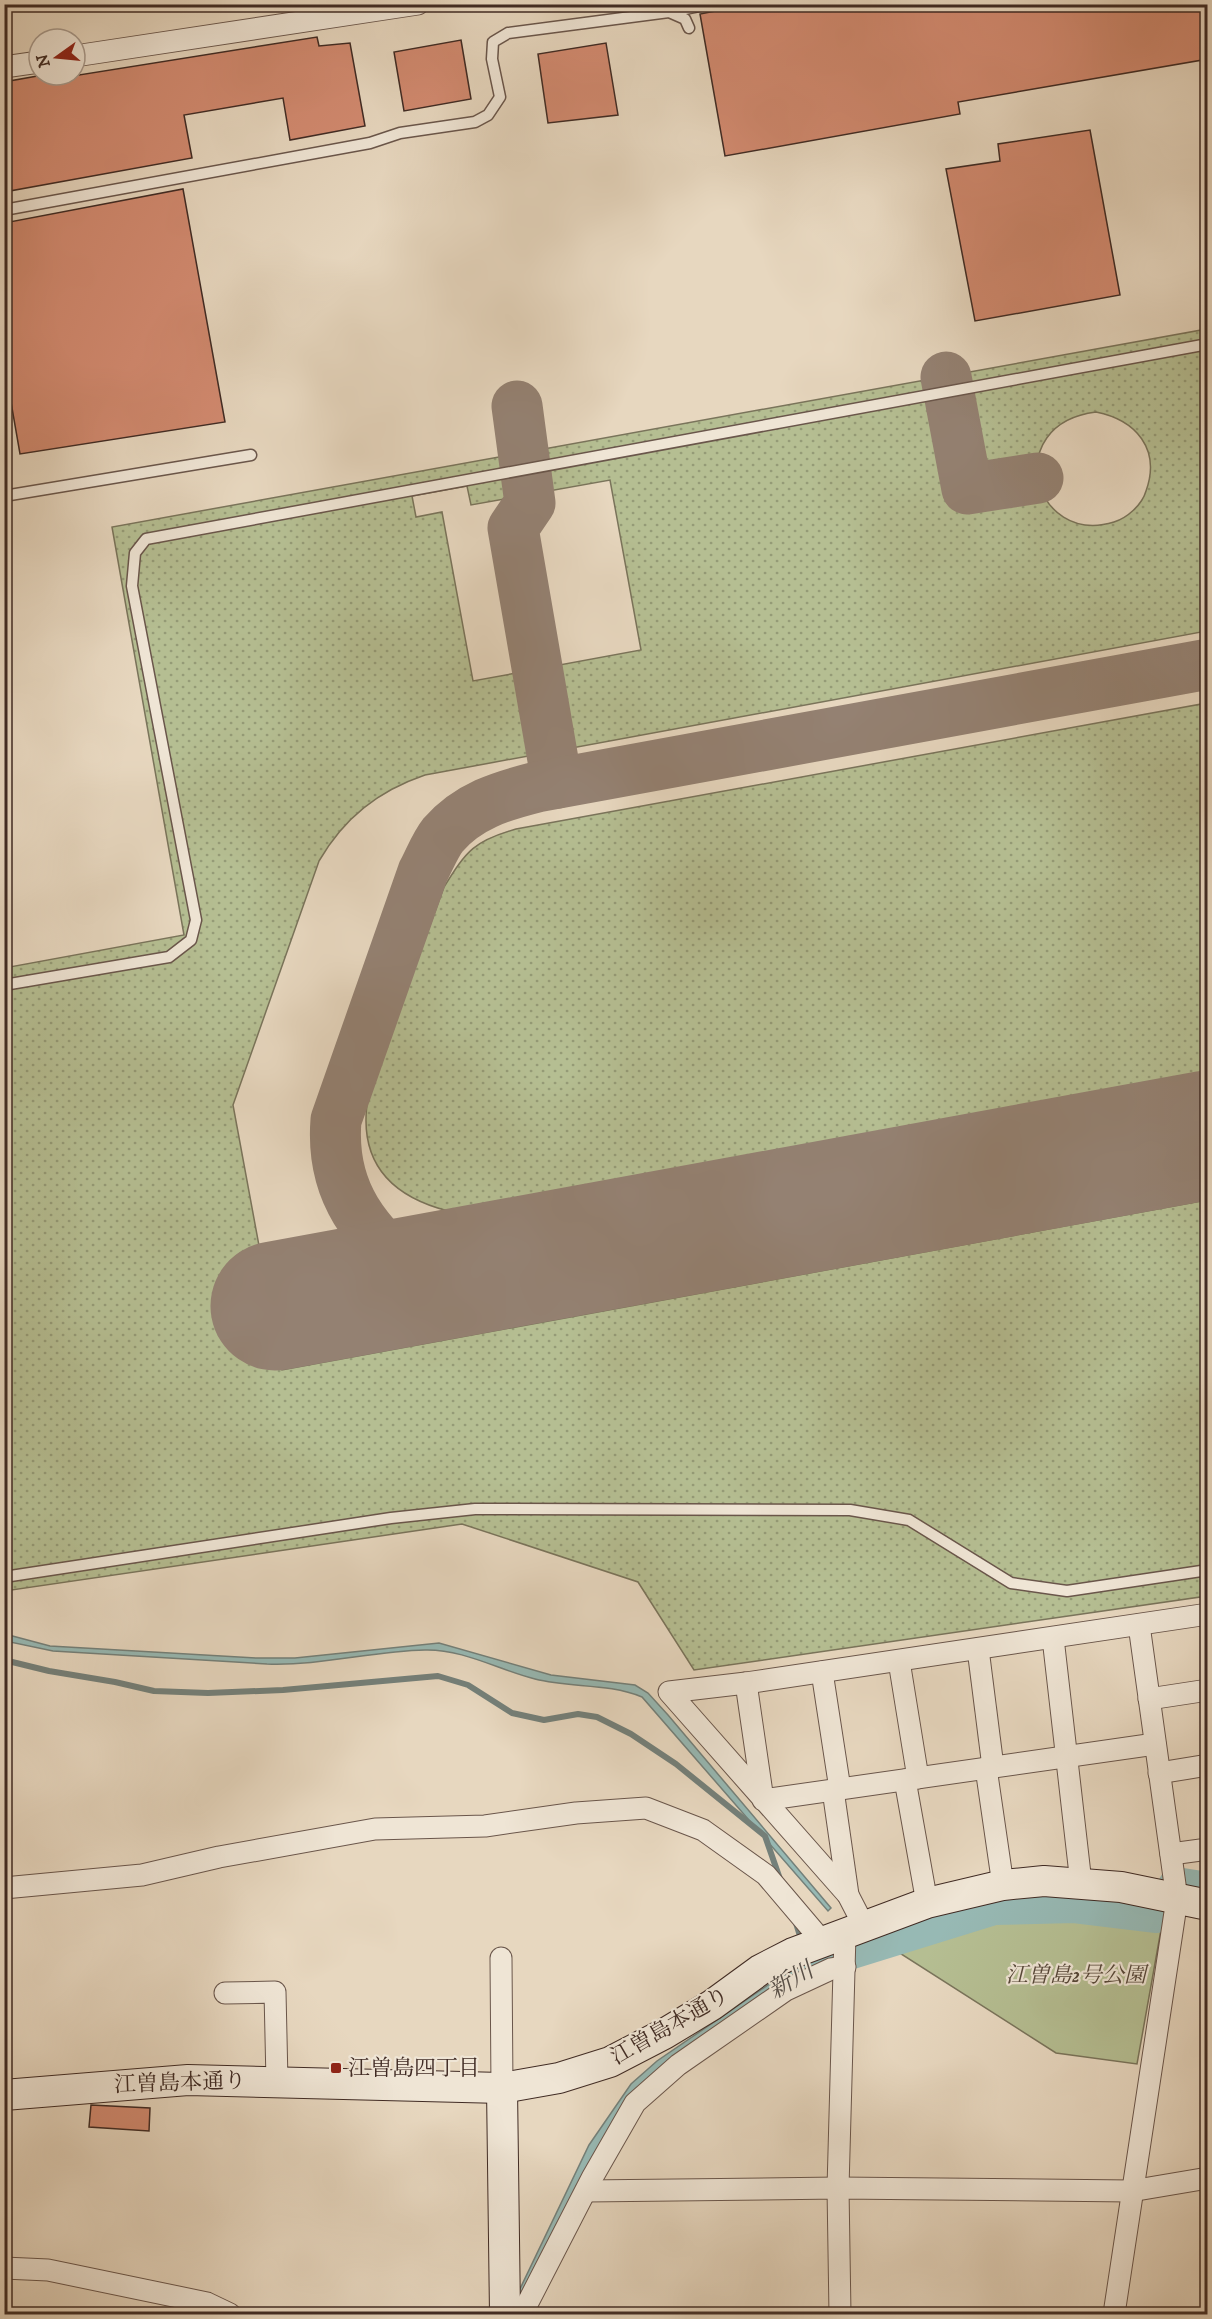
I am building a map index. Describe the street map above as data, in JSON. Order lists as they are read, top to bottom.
{
  "streets": {
    "street": ["江曽島本通り"]
  },
  "water": ["新川"],
  "parks": ["江曽島2号公園"],
  "places": {
    "transit": ["江曽島四丁目"]
  },
  "north": "left"
}
